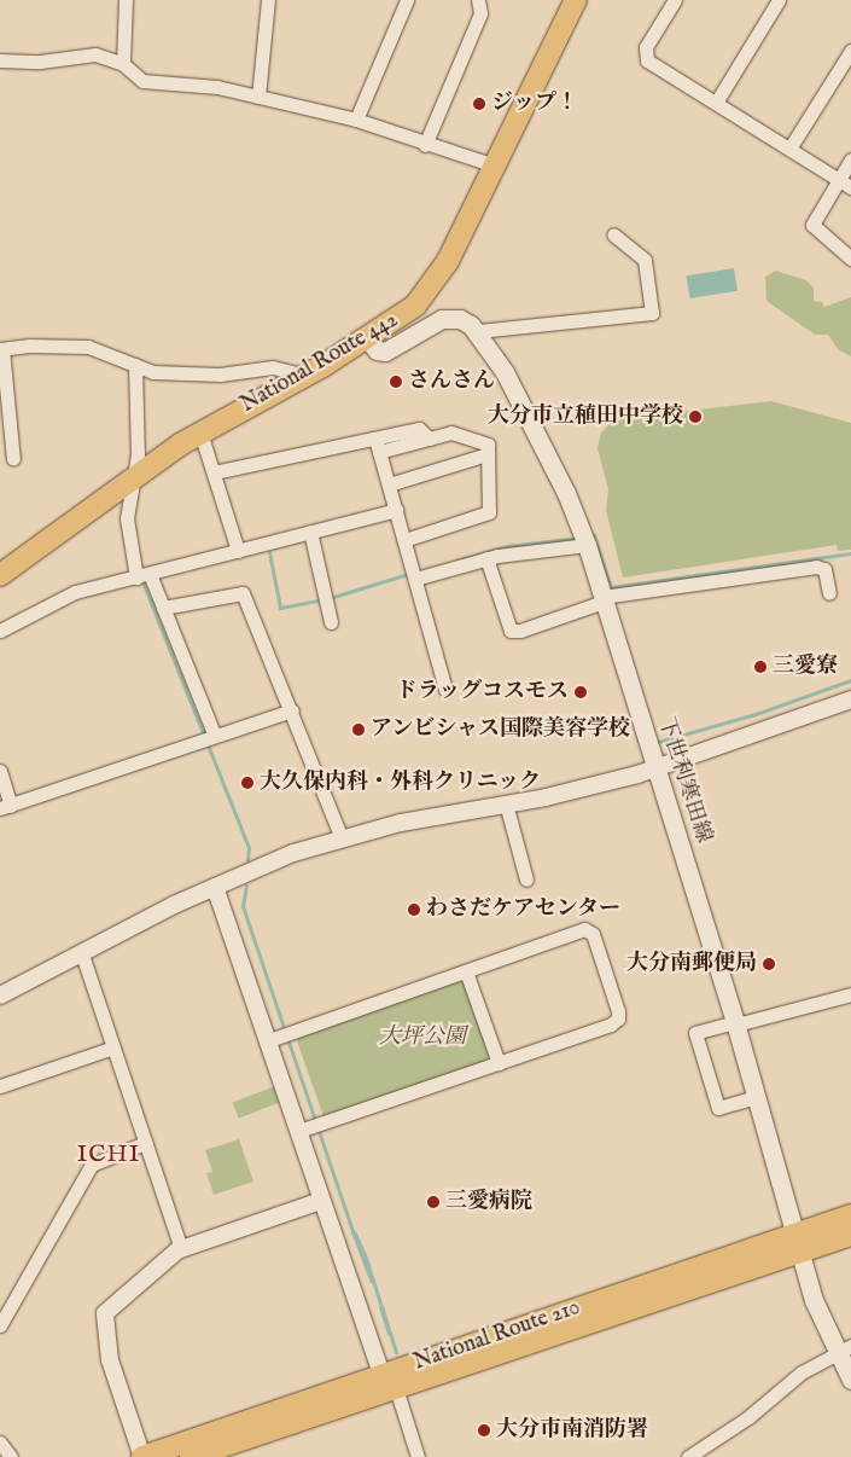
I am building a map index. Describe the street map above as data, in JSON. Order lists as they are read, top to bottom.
{
  "streets": {
    "highway": ["National Route 442", "National Route 210"],
    "main road": ["下世利寒田線"]
  },
  "crossings": [
    ["下世利寒田線", "National Route 210"]
  ],
  "districts": ["ICHI"],
  "parks": ["大坪公園"],
  "places": [
    "ジップ！",
    "さんさん",
    "大分市立稙田中学校",
    "三愛寮",
    "ドラッグコスモス",
    "アンビシャス国際美容学校",
    "大久保内科・外科クリニック",
    "わさだケアセンター",
    "大分南郵便局",
    "三愛病院",
    "大分市南消防署"
  ]
}
